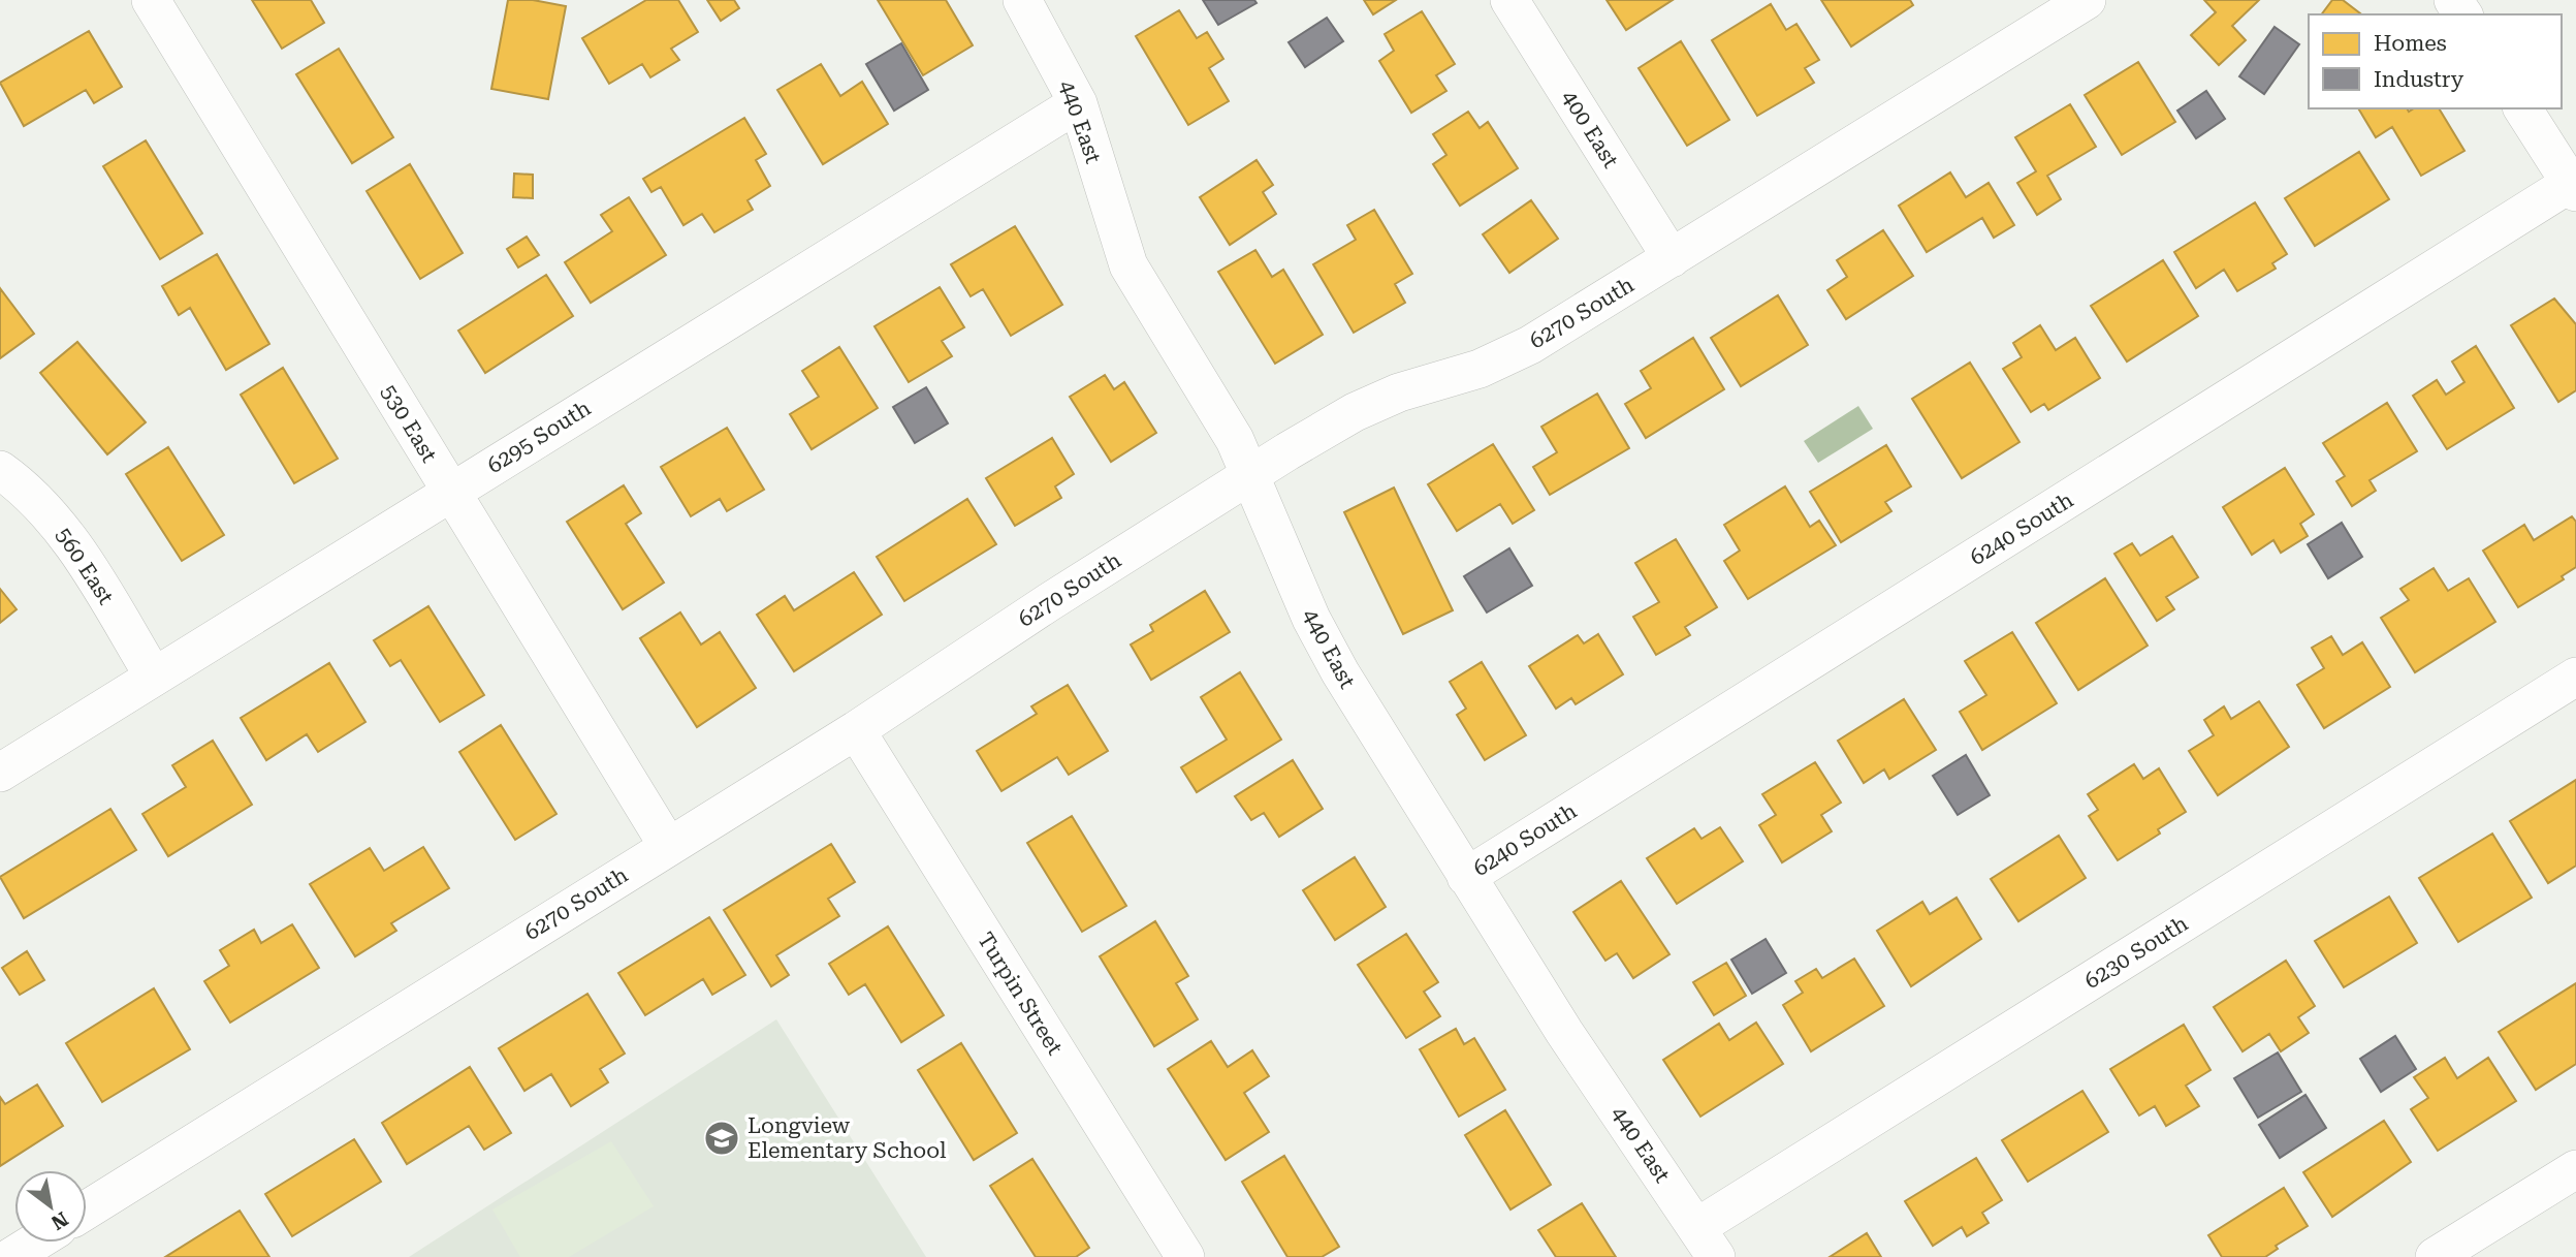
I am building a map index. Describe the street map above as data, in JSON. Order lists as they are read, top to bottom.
{
  "streets": {
    "street": [
      "440 East",
      "400 East",
      "6270 South",
      "530 East",
      "6295 South",
      "6240 South",
      "560 East",
      "6230 South",
      "Turpin Street"
    ]
  },
  "crossings": [
    ["440 East", "6270 South"],
    ["440 East", "6295 South"],
    ["440 East", "6240 South"],
    ["440 East", "6230 South"],
    ["400 East", "6270 South"],
    ["6270 South", "530 East"],
    ["6270 South", "Turpin Street"],
    ["530 East", "6295 South"],
    ["6295 South", "560 East"]
  ],
  "places": {
    "school or university": ["Longview Elementary School"]
  },
  "legend": ["Homes", "Industry"],
  "north": "bottom right"
}
